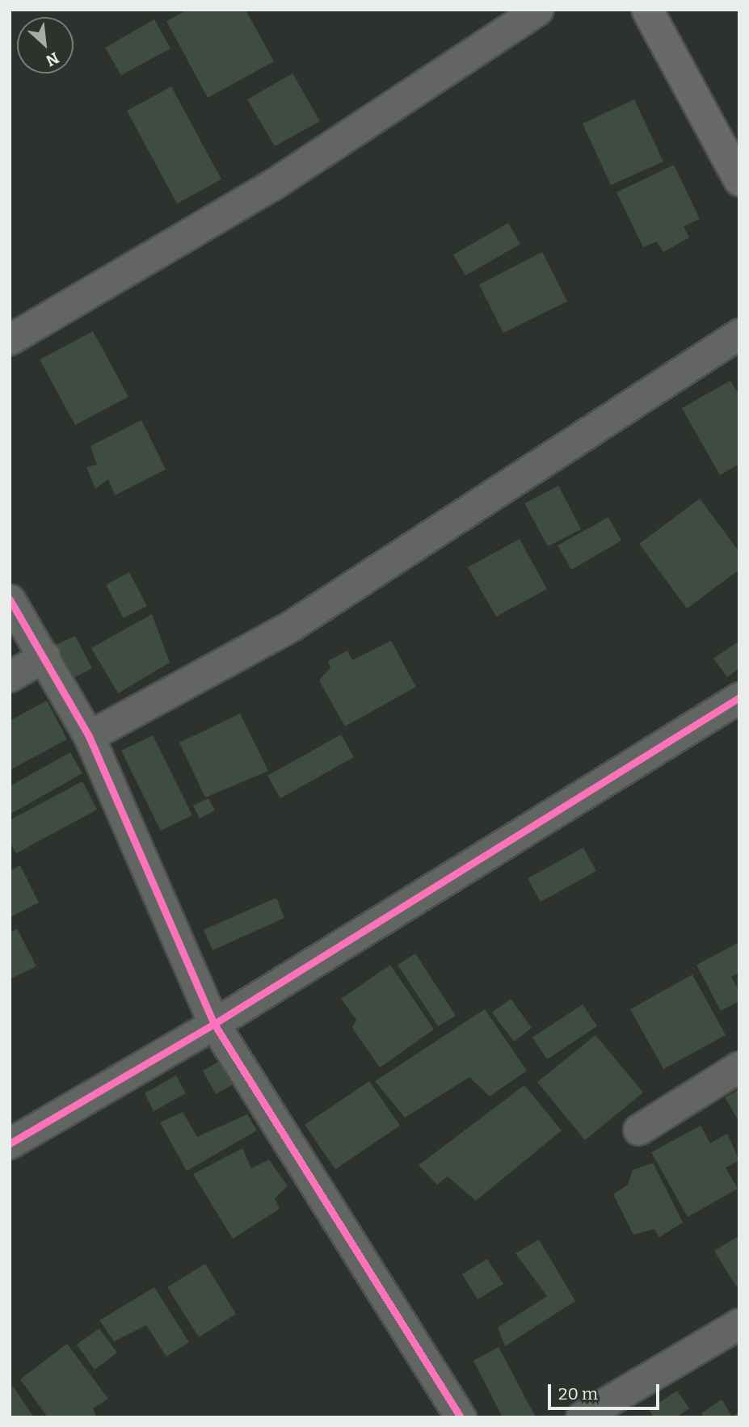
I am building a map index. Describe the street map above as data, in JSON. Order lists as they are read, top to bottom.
{
  "scale_bar": "20 m",
  "north": "bottom right"
}
